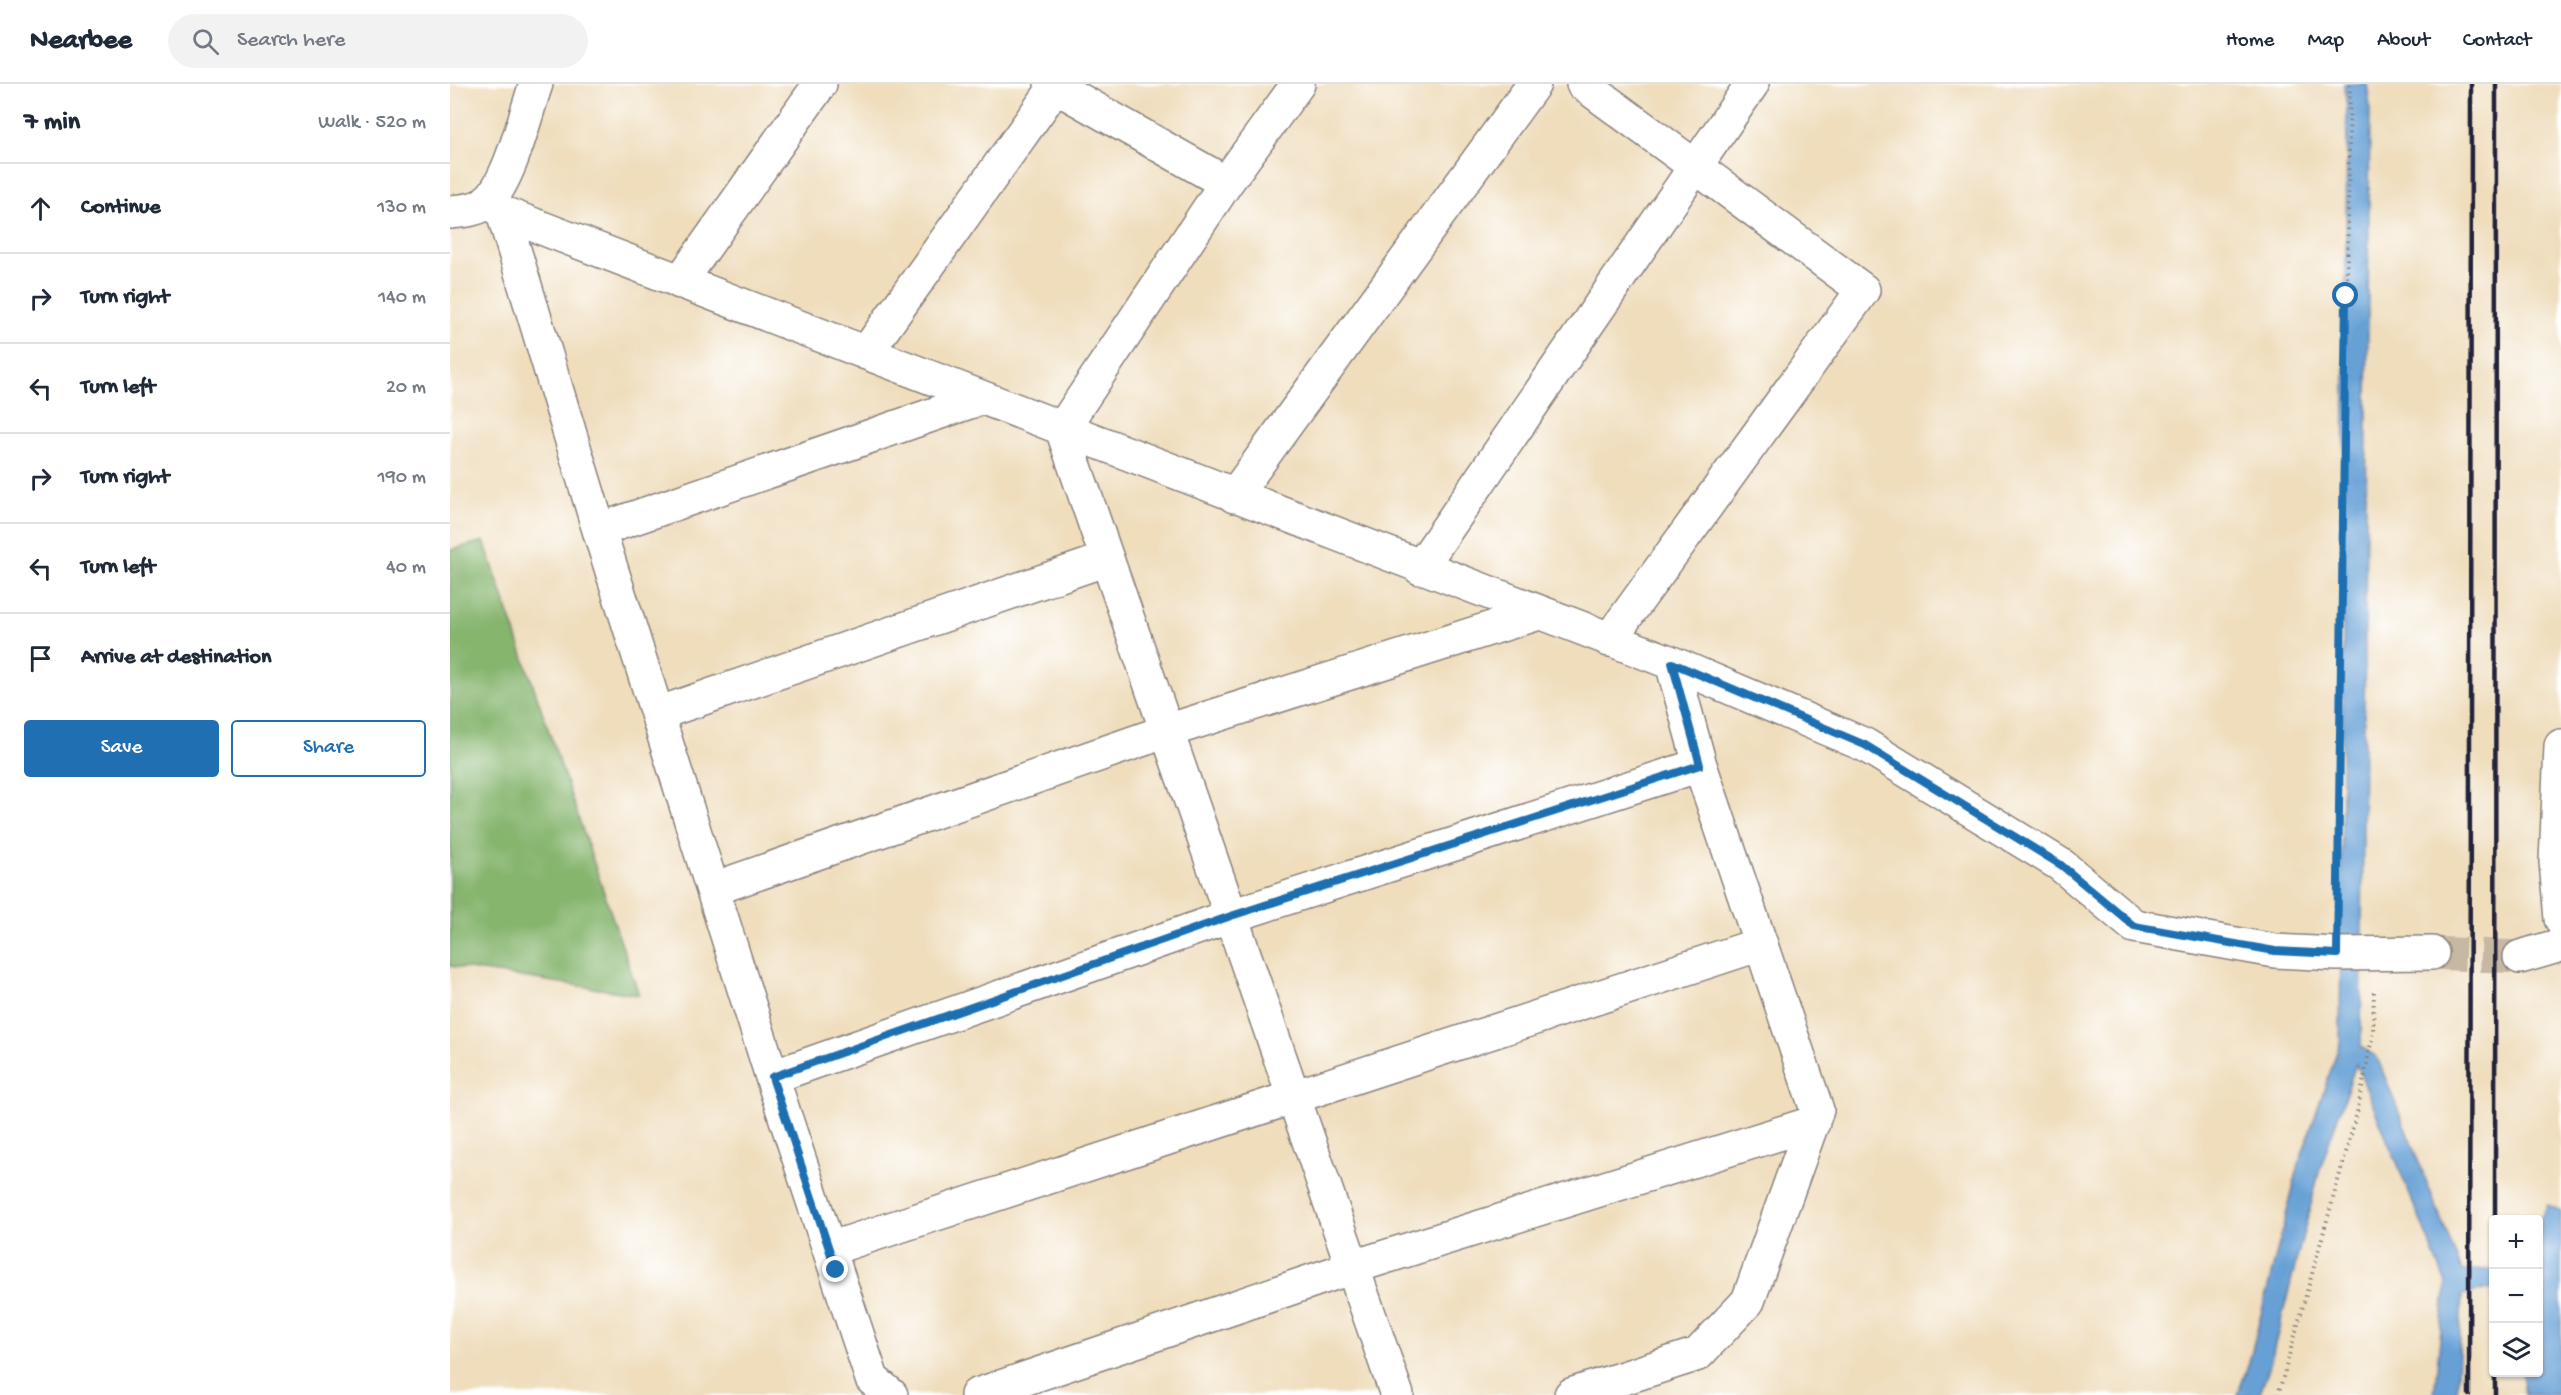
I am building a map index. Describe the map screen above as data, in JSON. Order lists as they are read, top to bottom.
{
  "page": {
    "header": "Nearbee",
    "search": "Search here",
    "nav": [
      "Home",
      "Map",
      "About",
      "Contact"
    ],
    "heading": ["7 min", "Walk · 520 m"],
    "list": [
      ["Continue", "130 m"],
      ["Turn right", "140 m"],
      ["Turn left", "20 m"],
      ["Turn right", "190 m"],
      ["Turn left", "40 m"],
      "Arrive at destination"
    ],
    "buttons": ["Save", "Share"],
    "map_buttons": ["+", "−"]
  }
}
